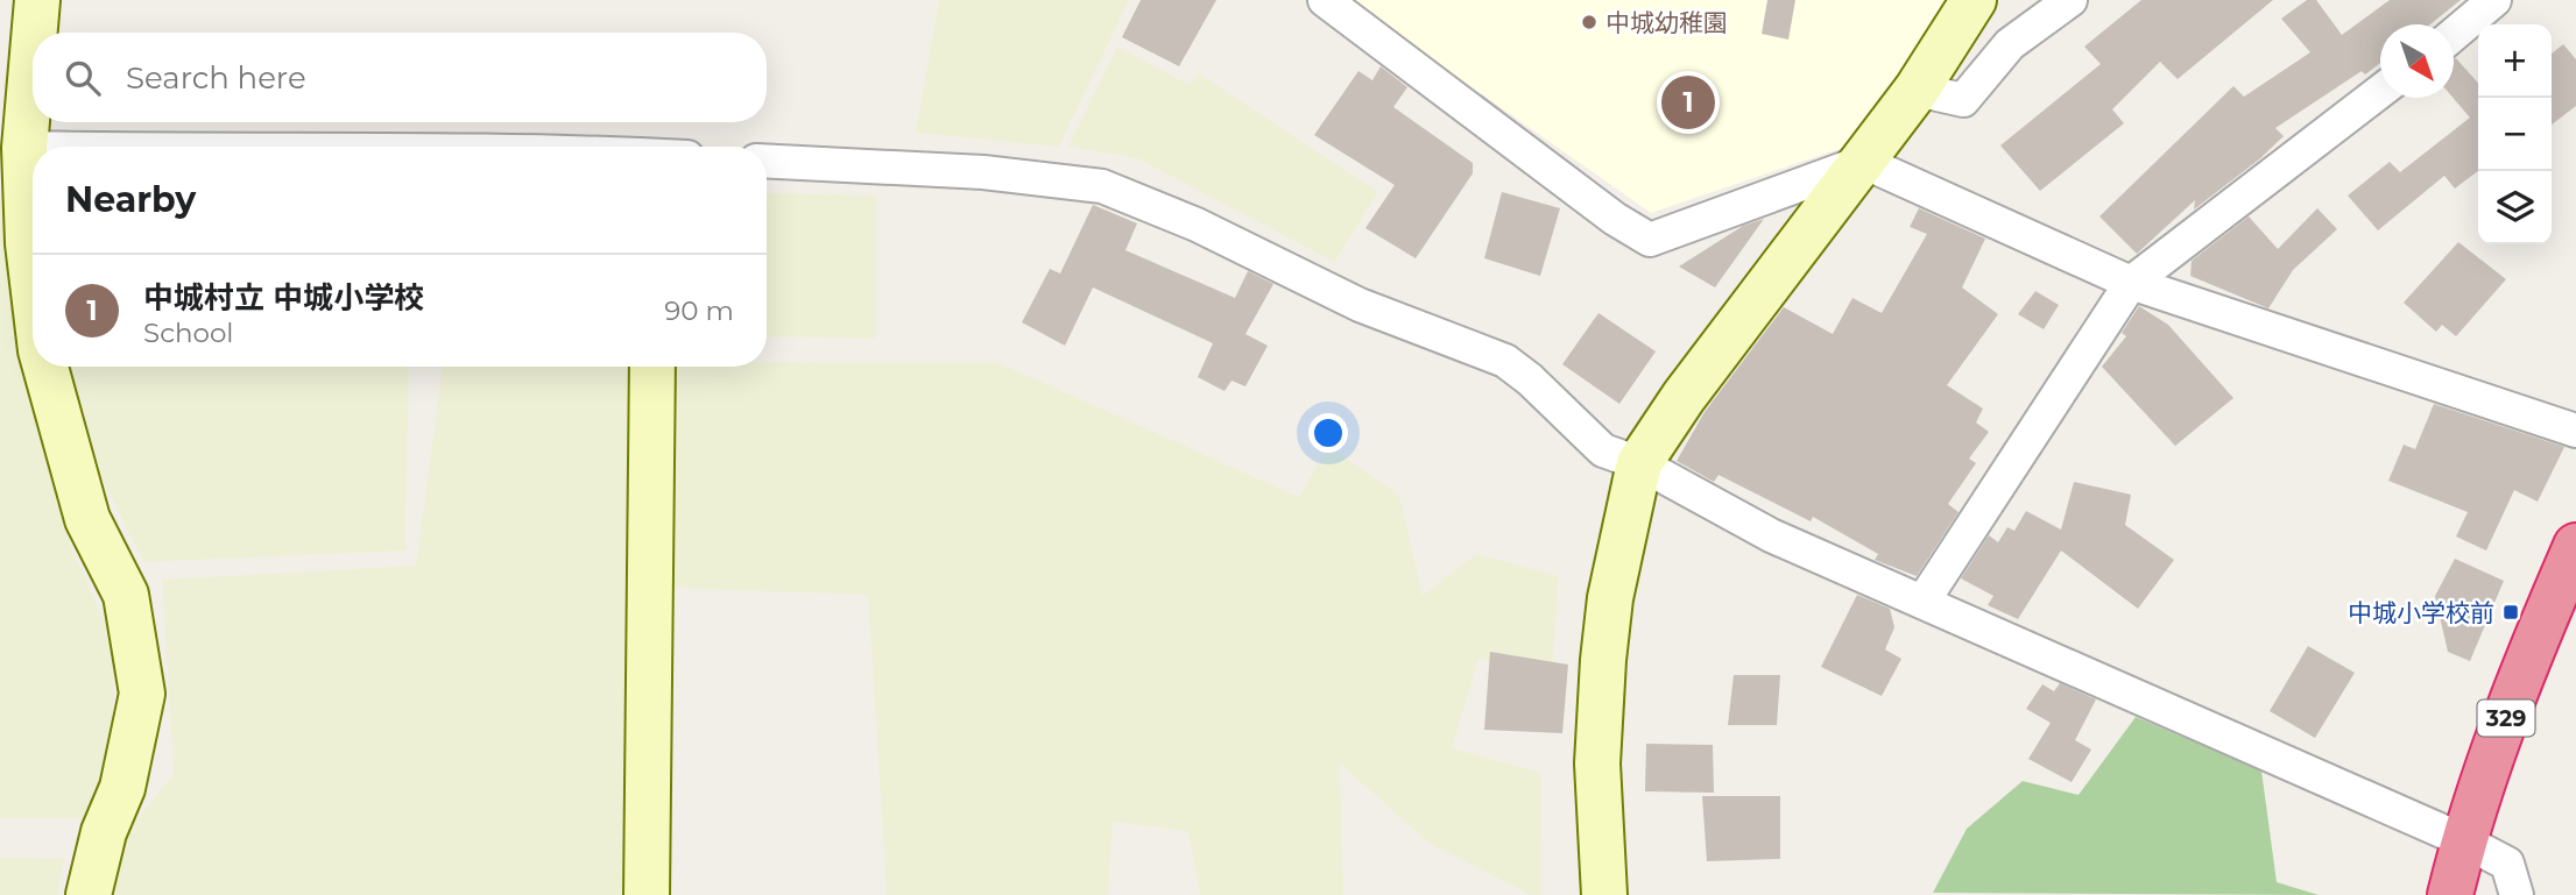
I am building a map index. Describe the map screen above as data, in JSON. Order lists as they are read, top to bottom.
{
  "streets": {
    "highway": ["329"]
  },
  "places": {
    "other": ["中城幼稚園"],
    "transit": ["中城小学校前"]
  },
  "north": "bottom right",
  "page": {
    "map_buttons": ["+", "−"],
    "search": "Search here",
    "pins": "1",
    "heading": "Nearby",
    "list": [
      {
        "mark": "1",
        "name": "中城村立 中城小学校",
        "note": "School",
        "value": "90 m"
      }
    ]
  }
}
